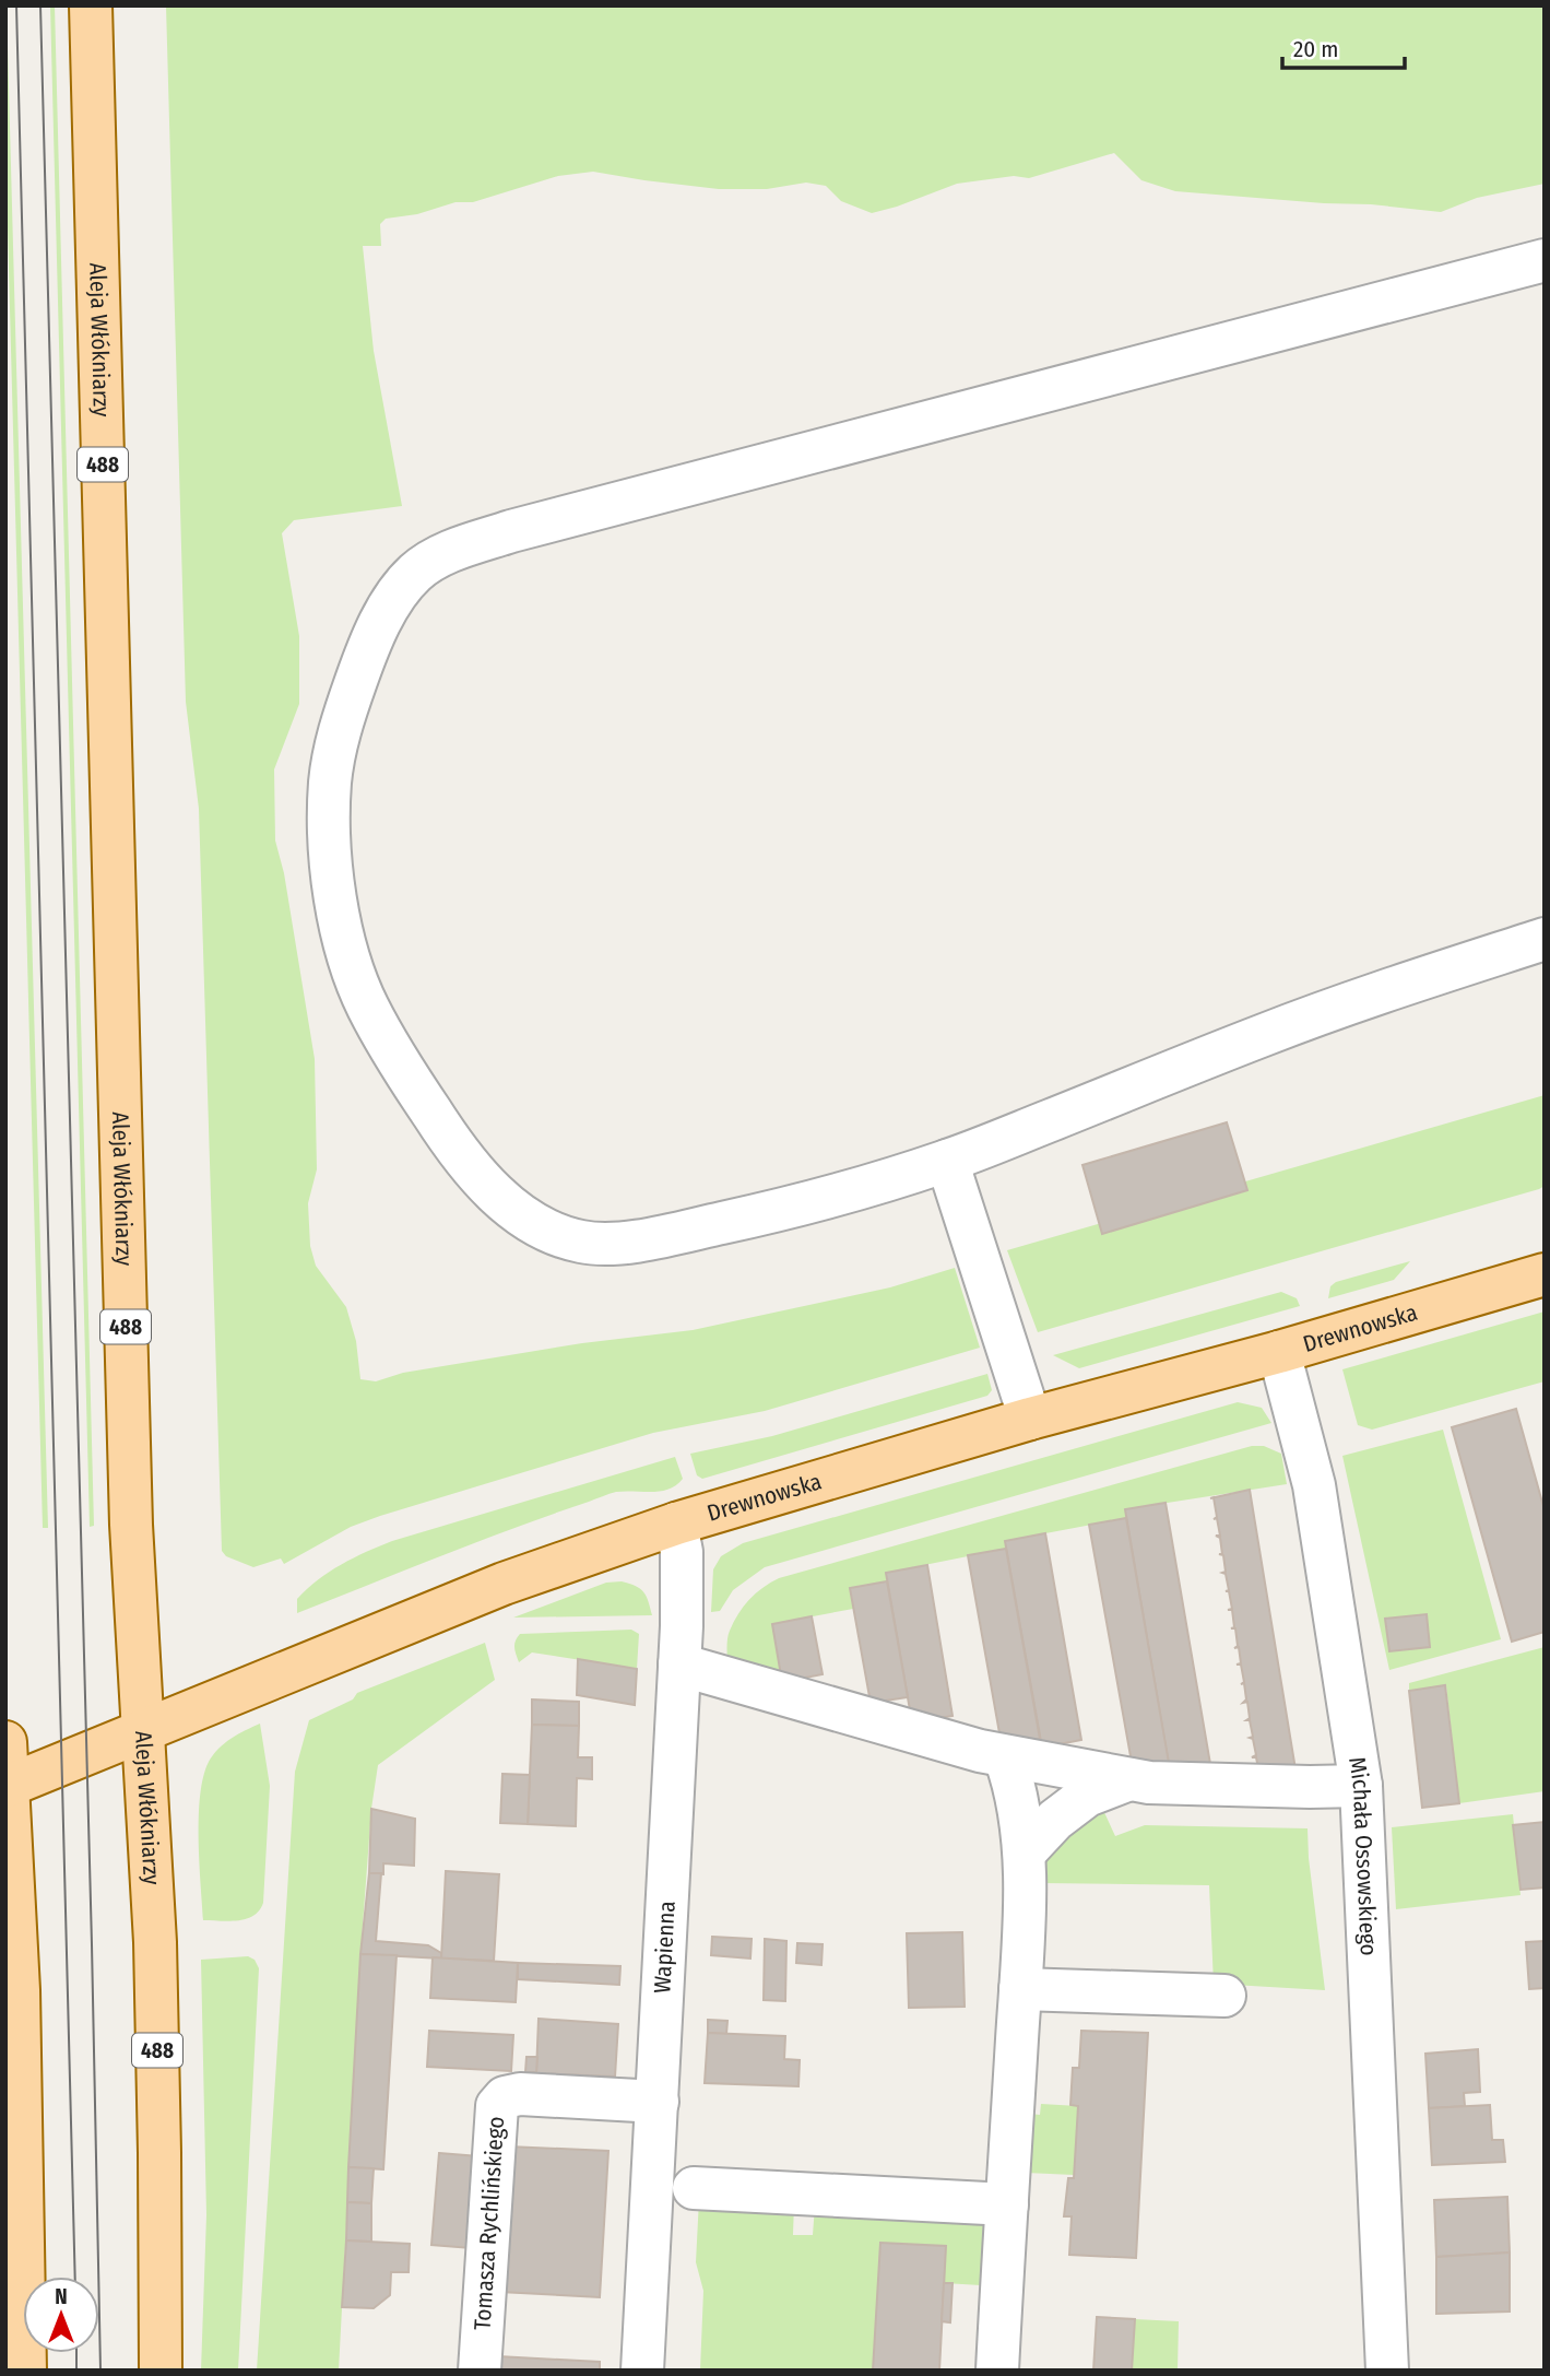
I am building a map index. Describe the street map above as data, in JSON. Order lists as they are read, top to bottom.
{
  "streets": {
    "main road": ["Aleja Włókniarzy", "488", "Drewnowska"],
    "street": ["Michała Ossowskiego", "Wapienna", "Tomasza Rychlińskiego"]
  },
  "crossings": [
    ["Aleja Włókniarzy", "Drewnowska"],
    ["Drewnowska", "Michała Ossowskiego"],
    ["Drewnowska", "Wapienna"],
    ["Wapienna", "Tomasza Rychlińskiego"]
  ],
  "scale_bar": "20 m",
  "north": "top"
}
